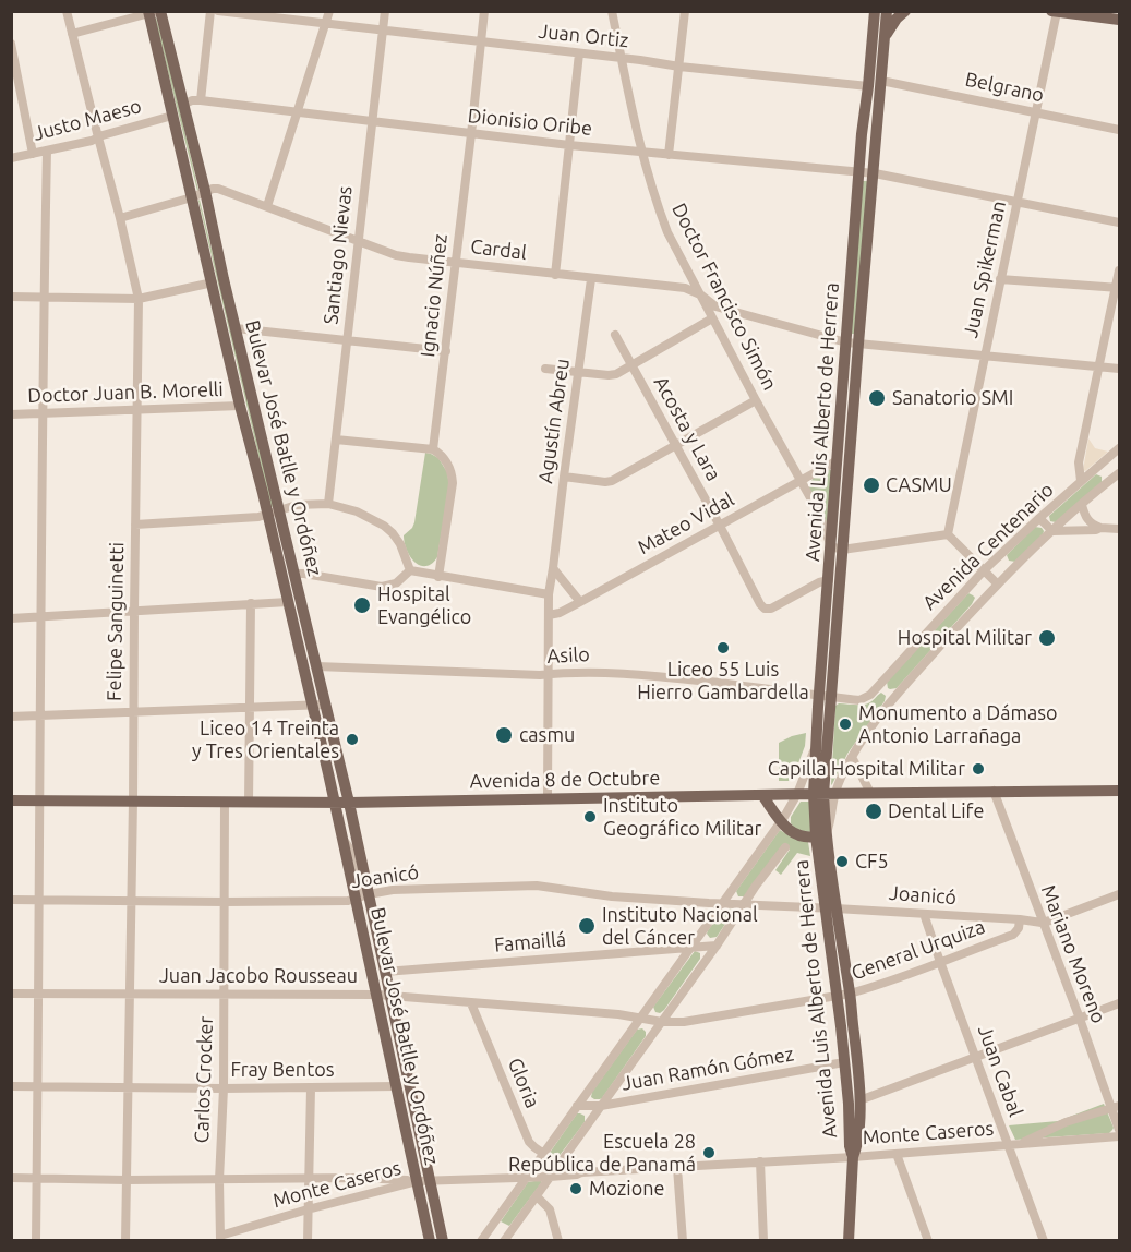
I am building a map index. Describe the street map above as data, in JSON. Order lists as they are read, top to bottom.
{
  "streets": {
    "main road": ["Avenida Luis Alberto de Herrera", "Bulevar José Batlle y Ordóñez", "Avenida 8 de Octubre"],
    "street": [
      "Juan Ortiz",
      "Belgrano",
      "Justo Maeso",
      "Dionisio Oribe",
      "Cardal",
      "Santiago Nievas",
      "Juan Spikerman",
      "Ignacio Núñez",
      "Doctor Francisco Simón",
      "Doctor Juan B. Morelli",
      "Agustín Abreu",
      "Acosta y Lara",
      "Mateo Vidal",
      "Avenida Centenario",
      "Felipe Sanguinetti",
      "Asilo",
      "Joanicó",
      "Famaillá",
      "General Urquiza",
      "Mariano Moreno",
      "Juan Jacobo Rousseau",
      "Juan Ramón Gómez",
      "Fray Bentos",
      "Juan Cabal",
      "Carlos Crocker",
      "Gloria",
      "Monte Caseros"
    ]
  },
  "crossings": [
    ["Juan Ortiz", "Santiago Nievas"],
    ["Juan Ortiz", "Ignacio Núñez"],
    ["Juan Ortiz", "Doctor Francisco Simón"],
    ["Juan Ortiz", "Avenida Luis Alberto de Herrera"],
    ["Belgrano", "Juan Spikerman"],
    ["Belgrano", "Avenida Luis Alberto de Herrera"],
    ["Justo Maeso", "Bulevar José Batlle y Ordóñez"],
    ["Justo Maeso", "Felipe Sanguinetti"],
    ["Dionisio Oribe", "Santiago Nievas"],
    ["Dionisio Oribe", "Juan Spikerman"],
    ["Dionisio Oribe", "Ignacio Núñez"],
    ["Dionisio Oribe", "Doctor Francisco Simón"],
    ["Dionisio Oribe", "Avenida Luis Alberto de Herrera"],
    ["Dionisio Oribe", "Bulevar José Batlle y Ordóñez"],
    ["Cardal", "Santiago Nievas"],
    ["Cardal", "Juan Spikerman"],
    ["Cardal", "Ignacio Núñez"],
    ["Cardal", "Doctor Francisco Simón"],
    ["Cardal", "Agustín Abreu"],
    ["Cardal", "Avenida Luis Alberto de Herrera"],
    ["Cardal", "Bulevar José Batlle y Ordóñez"],
    ["Doctor Francisco Simón", "Avenida Luis Alberto de Herrera"],
    ["Doctor Francisco Simón", "Mateo Vidal"],
    ["Doctor Juan B. Morelli", "Bulevar José Batlle y Ordóñez"],
    ["Doctor Juan B. Morelli", "Felipe Sanguinetti"],
    ["Agustín Abreu", "Mateo Vidal"],
    ["Agustín Abreu", "Asilo"],
    ["Agustín Abreu", "Avenida 8 de Octubre"],
    ["Avenida Luis Alberto de Herrera", "Acosta y Lara"],
    ["Avenida Luis Alberto de Herrera", "Mateo Vidal"],
    ["Avenida Luis Alberto de Herrera", "Avenida Centenario"],
    ["Avenida Luis Alberto de Herrera", "Asilo"],
    ["Avenida Luis Alberto de Herrera", "Avenida 8 de Octubre"],
    ["Avenida Luis Alberto de Herrera", "Joanicó"],
    ["Avenida Luis Alberto de Herrera", "General Urquiza"],
    ["Avenida Luis Alberto de Herrera", "Juan Ramón Gómez"],
    ["Avenida Luis Alberto de Herrera", "Monte Caseros"],
    ["Acosta y Lara", "Mateo Vidal"],
    ["Bulevar José Batlle y Ordóñez", "Asilo"],
    ["Bulevar José Batlle y Ordóñez", "Avenida 8 de Octubre"],
    ["Bulevar José Batlle y Ordóñez", "Joanicó"],
    ["Bulevar José Batlle y Ordóñez", "Famaillá"],
    ["Bulevar José Batlle y Ordóñez", "Juan Jacobo Rousseau"],
    ["Bulevar José Batlle y Ordóñez", "Fray Bentos"],
    ["Bulevar José Batlle y Ordóñez", "Monte Caseros"],
    ["Avenida Centenario", "Asilo"],
    ["Avenida Centenario", "Avenida 8 de Octubre"],
    ["Felipe Sanguinetti", "Avenida 8 de Octubre"],
    ["Felipe Sanguinetti", "Joanicó"],
    ["Felipe Sanguinetti", "Juan Jacobo Rousseau"],
    ["Felipe Sanguinetti", "Fray Bentos"],
    ["Avenida 8 de Octubre", "Mariano Moreno"],
    ["Avenida 8 de Octubre", "Carlos Crocker"],
    ["Joanicó", "General Urquiza"],
    ["Joanicó", "Mariano Moreno"],
    ["Joanicó", "Juan Cabal"],
    ["Joanicó", "Carlos Crocker"],
    ["General Urquiza", "Juan Jacobo Rousseau"],
    ["General Urquiza", "Juan Cabal"],
    ["Juan Jacobo Rousseau", "Carlos Crocker"],
    ["Juan Jacobo Rousseau", "Gloria"],
    ["Fray Bentos", "Carlos Crocker"],
    ["Juan Cabal", "Monte Caseros"],
    ["Carlos Crocker", "Monte Caseros"],
    ["Gloria", "Monte Caseros"]
  ],
  "places": [
    "Sanatorio SMI",
    "CASMU",
    "Hospital Evangélico",
    "Hospital Militar",
    "Liceo 55 Luis Hierro Gambardella",
    "Monumento a Dámaso Antonio Larrañaga",
    "casmu",
    "Liceo 14 Treinta y Tres Orientales",
    "Capilla Hospital Militar",
    "Dental Life",
    "Instituto Geográfico Militar",
    "CF5",
    "Instituto Nacional del Cáncer",
    "Escuela 28 República de Panamá",
    "Mozione"
  ]
}
